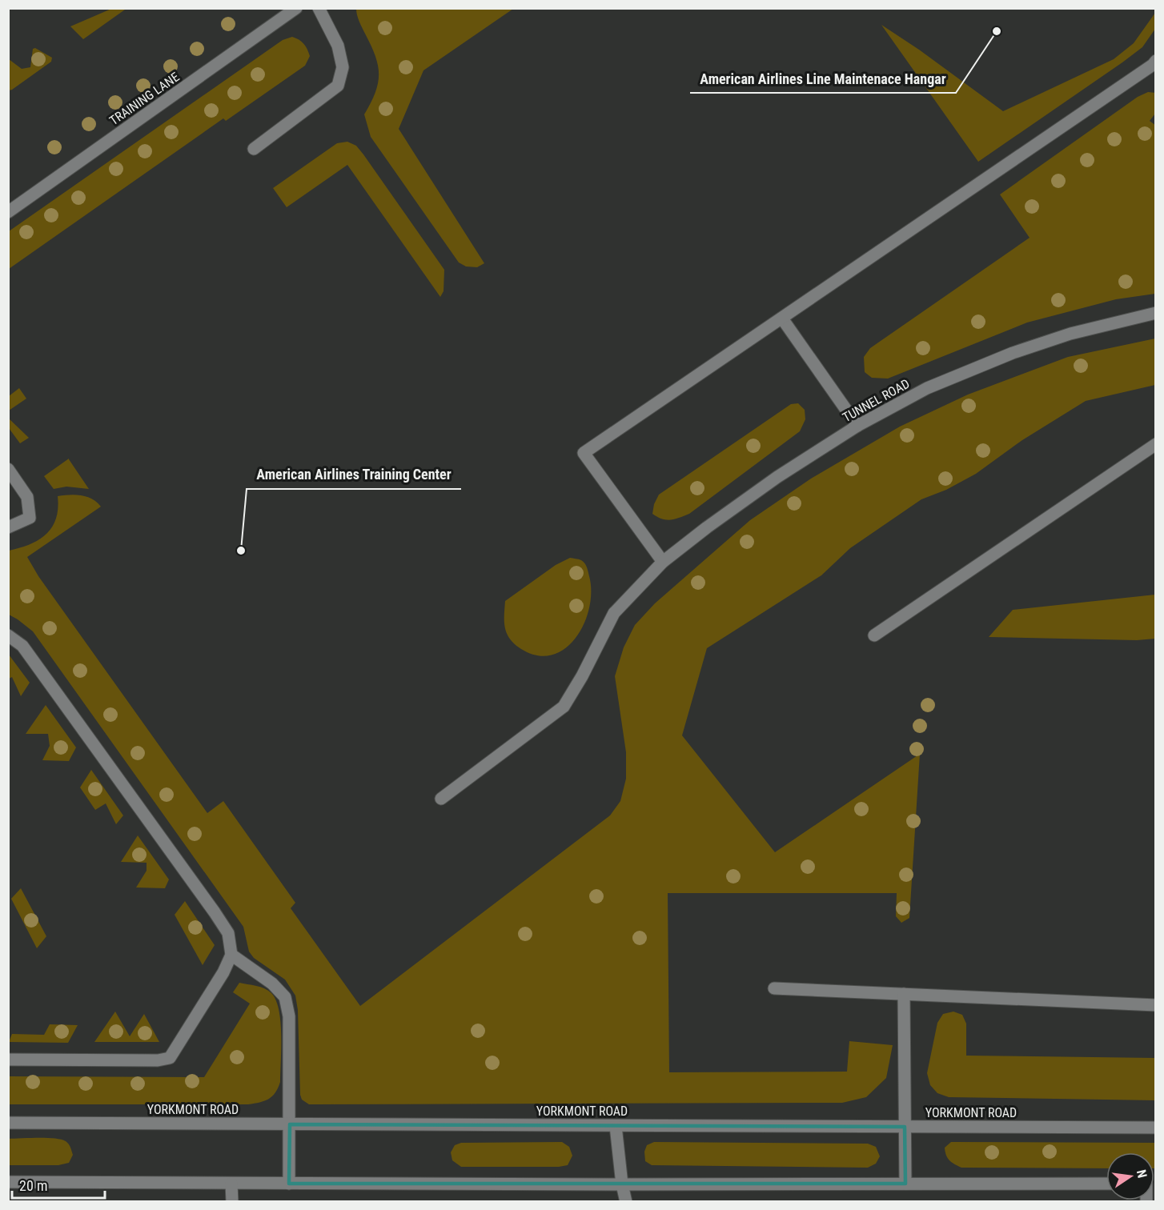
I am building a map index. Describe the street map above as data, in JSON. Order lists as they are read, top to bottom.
{
  "streets": {
    "street": ["TRAINING LANE", "TUNNEL ROAD", "YORKMONT ROAD"]
  },
  "places": ["American Airlines Line Maintenace Hangar", "American Airlines Training Center"],
  "scale_bar": "20 m",
  "north": "right"
}
